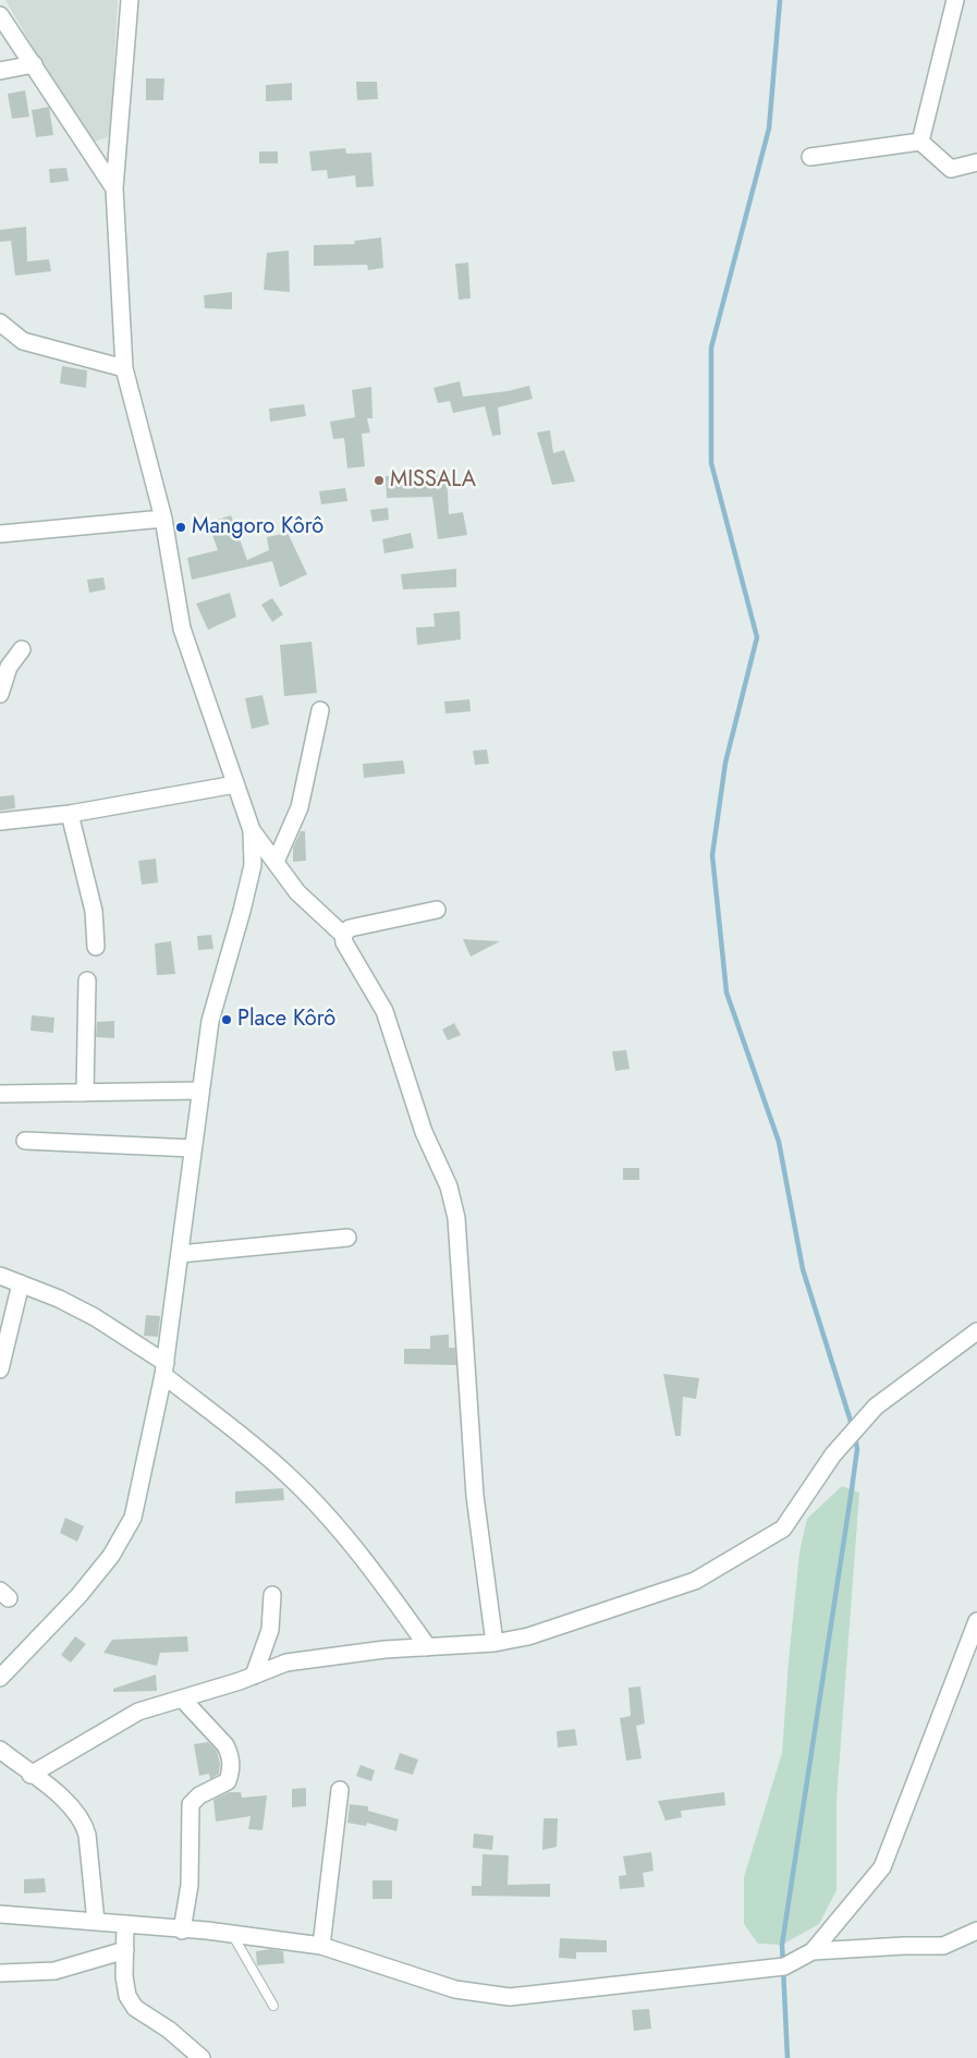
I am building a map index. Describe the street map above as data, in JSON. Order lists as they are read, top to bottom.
{
  "places": ["MISSALA", "Mangoro Kôrô", "Place Kôrô"]
}
